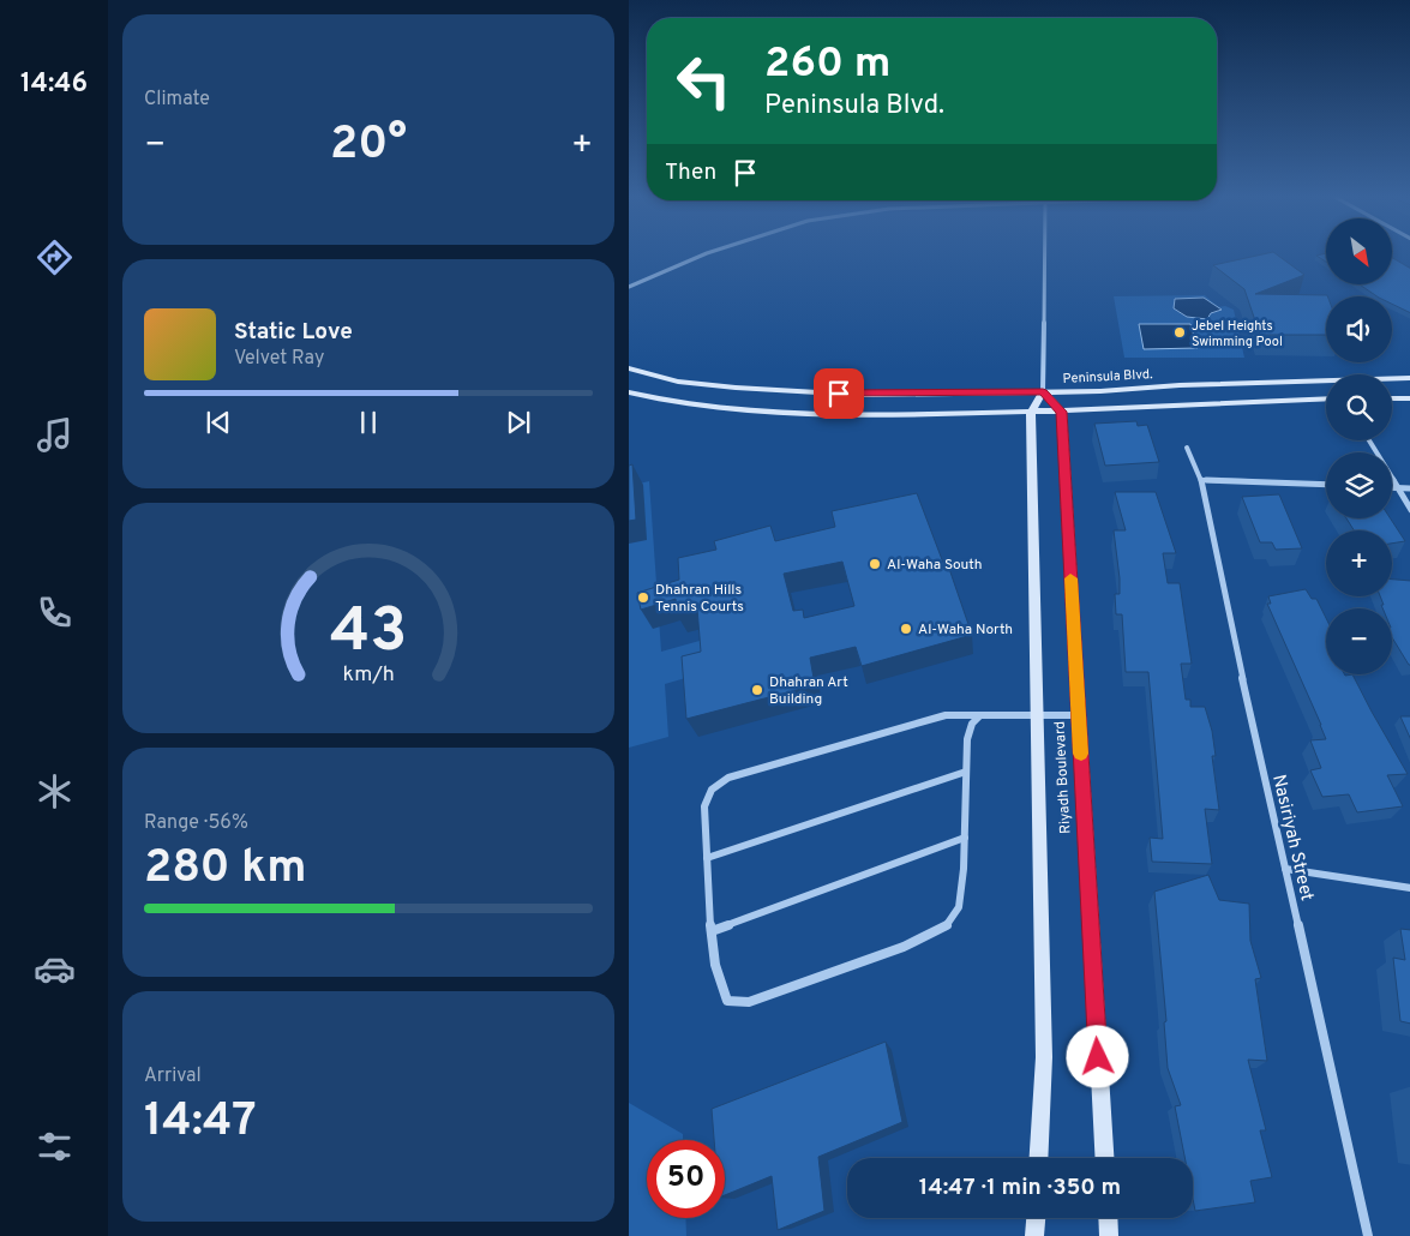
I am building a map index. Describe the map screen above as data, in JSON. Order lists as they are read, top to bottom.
{
  "streets": {
    "main road": ["Peninsula Blvd.", "Riyadh Boulevard"],
    "street": ["Nasiriyah Street"]
  },
  "places": [
    "Jebel Heights Swimming Pool",
    "Al-Waha South",
    "Dhahran Hills Tennis Courts",
    "Al-Waha North",
    "Dhahran Art Building"
  ],
  "north": "bottom right",
  "page": {
    "tabs": "14:46",
    "tile": [
      "Climate",
      ["Range · 56%", "280 km"],
      ["Arrival", "14:47"]
    ],
    "turn": ["260 m", "Peninsula Blvd."],
    "heat": ["−", "20°", "+"],
    "then": "Then",
    "map_buttons": ["+", "−"],
    "song": ["Static Love", "Velvet Ray"],
    "limit": "50",
    "trip": "14:47 · 1 min · 350 m",
    "gauge": ["43", "km/h"]
  }
}
